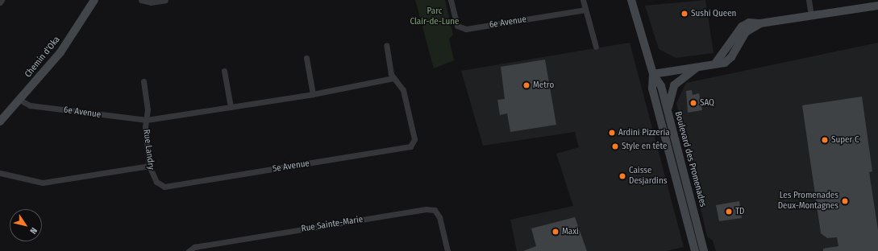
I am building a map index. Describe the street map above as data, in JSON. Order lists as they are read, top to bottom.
{
  "streets": {
    "street": [
      "6e Avenue",
      "Chemin d'Oka",
      "Rue Landry",
      "Boulevard des Promenades",
      "5e Avenue",
      "Rue Sainte-Marie"
    ]
  },
  "crossings": [
    ["6e Avenue", "Chemin d'Oka"],
    ["6e Avenue", "Rue Landry"],
    ["6e Avenue", "5e Avenue"],
    ["Rue Landry", "5e Avenue"]
  ],
  "parks": ["Parc Clair-de-Lune"],
  "places": [
    "Sushi Queen",
    "Metro",
    "SAQ",
    "Ardini Pizzeria",
    "Super C",
    "Style en tête",
    "Caisse Desjardins",
    "Les Promenades Deux-Montagnes",
    "TD",
    "Maxi"
  ],
  "north": "bottom right"
}
